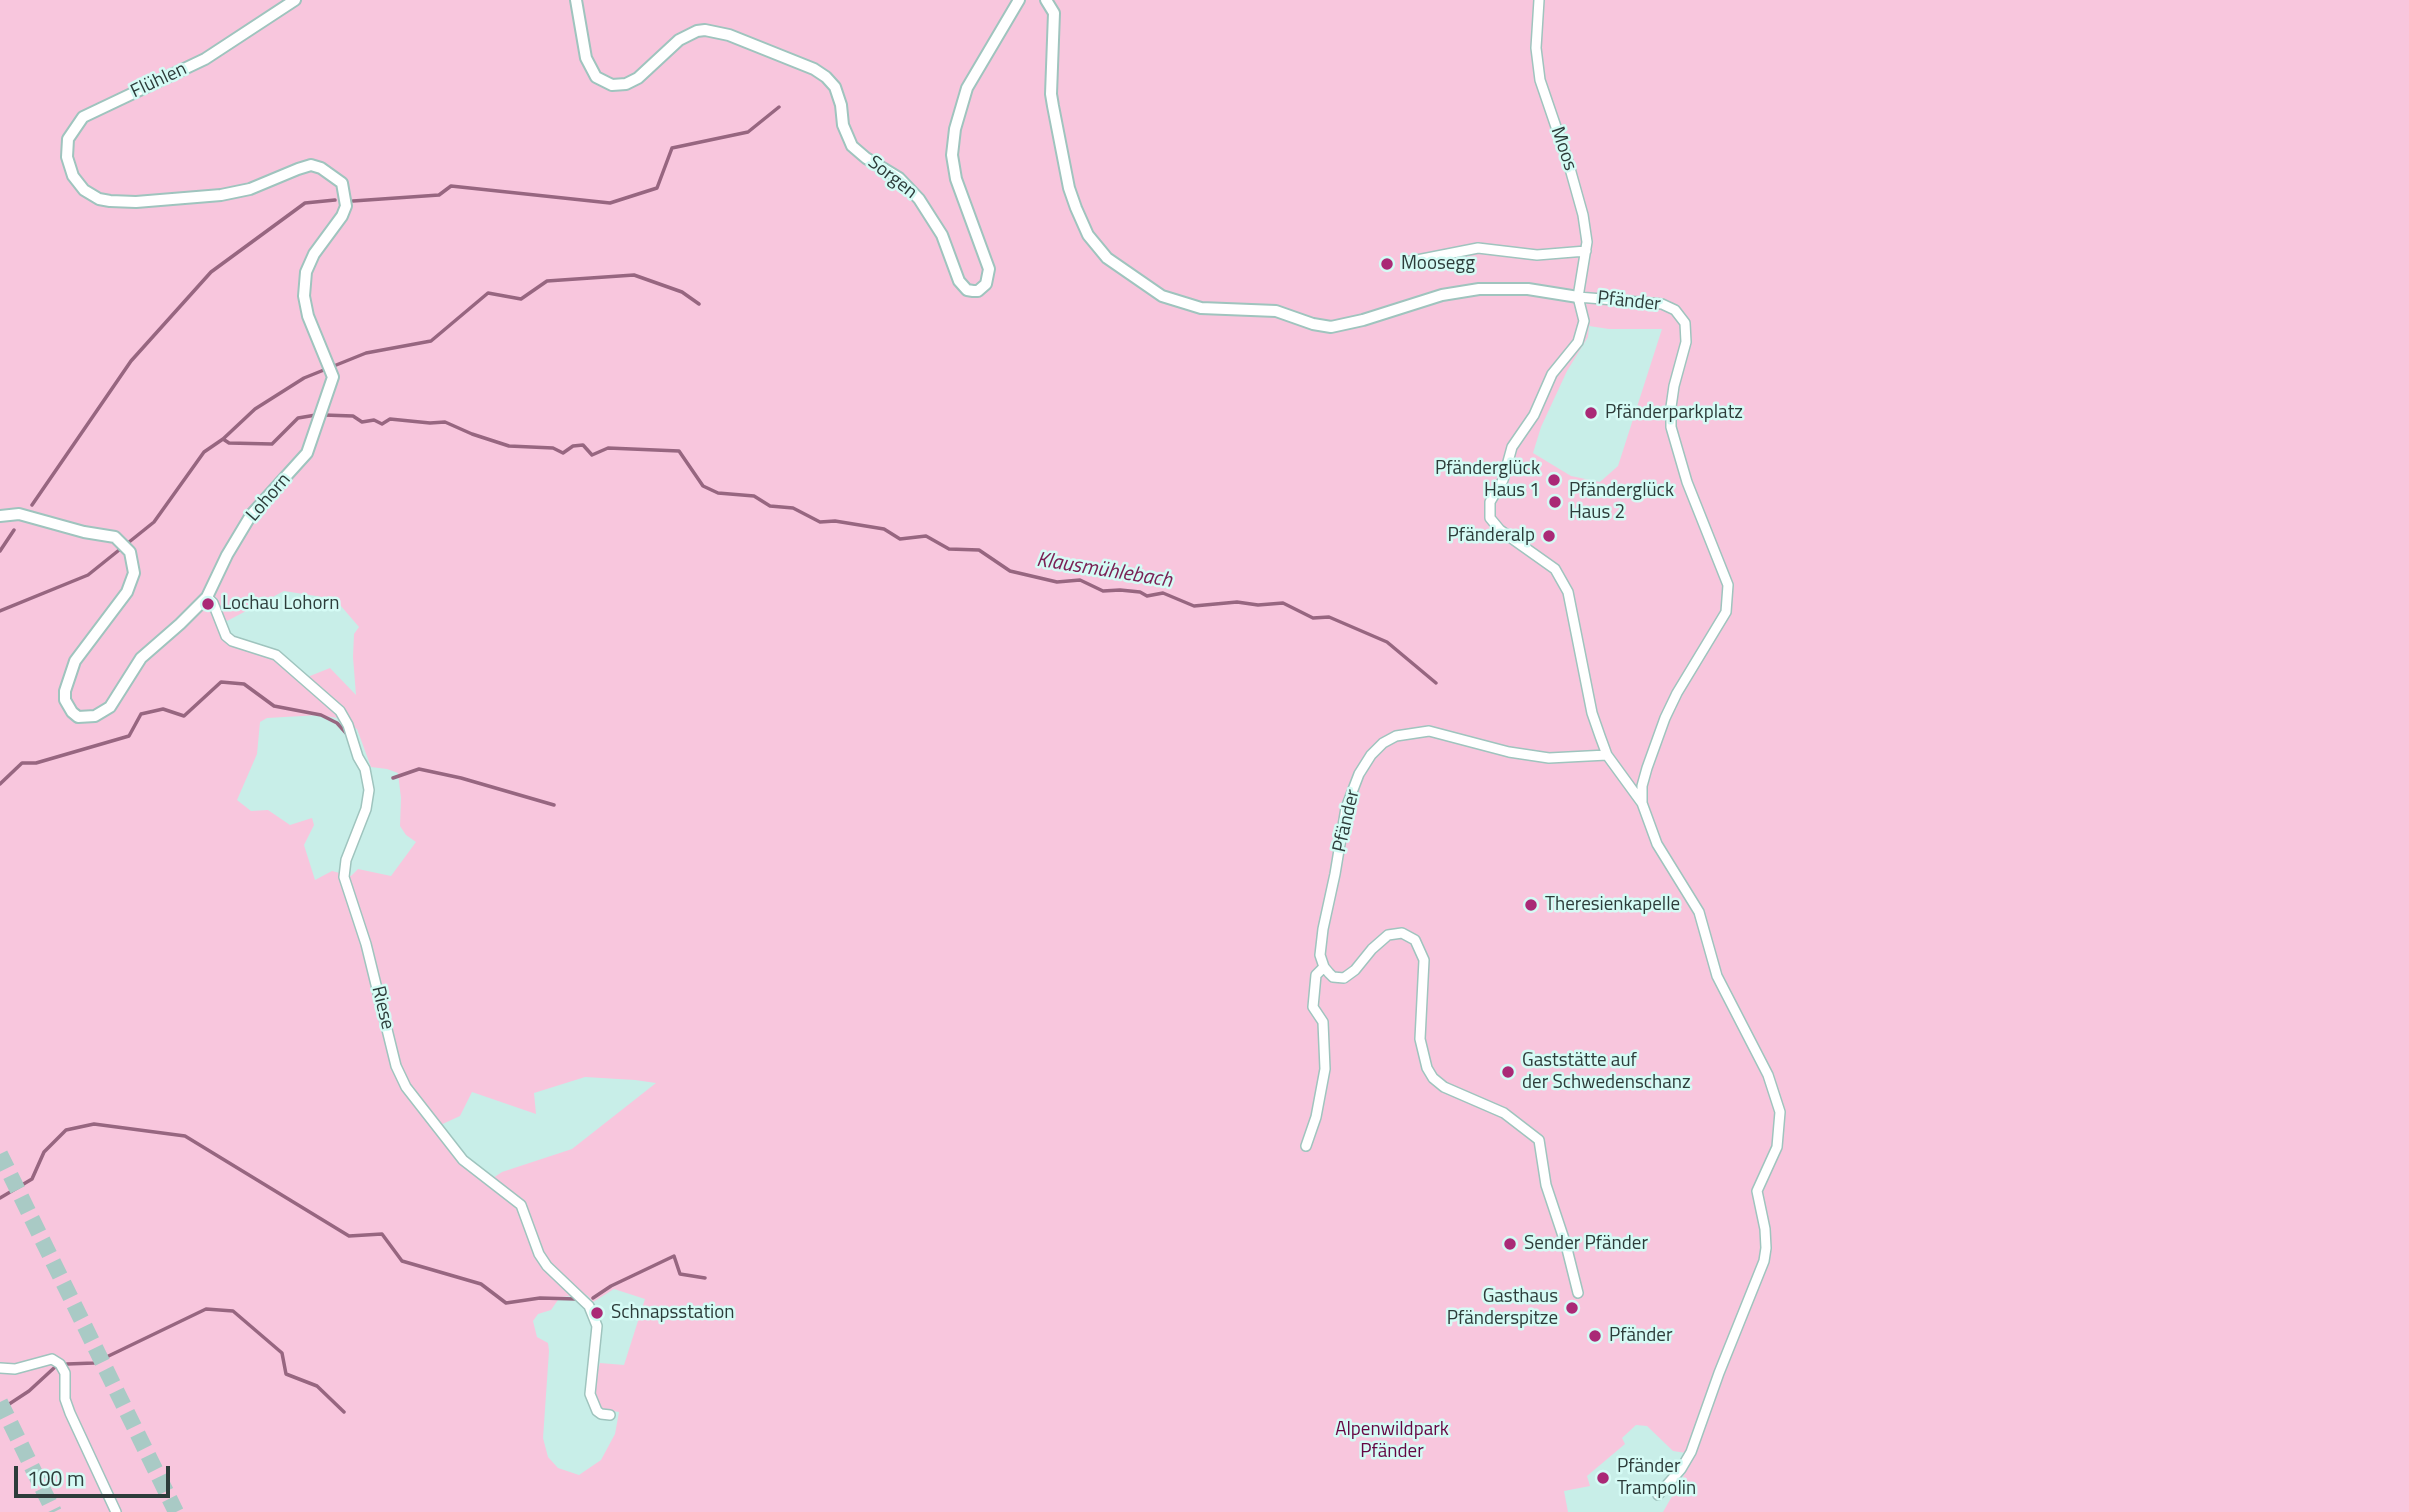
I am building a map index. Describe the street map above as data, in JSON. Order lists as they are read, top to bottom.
{
  "streets": {
    "street": [
      "Flühlen",
      "Moos",
      "Sorgen",
      "Pfänder",
      "Lohorn",
      "Riese"
    ]
  },
  "crossings": [
    ["Flühlen", "Lohorn"],
    ["Moos", "Pfänder"],
    ["Lohorn", "Riese"]
  ],
  "water": ["Klausmühlebach"],
  "parks": ["Alpenwildpark Pfänder"],
  "places": [
    "Moosegg",
    "Pfänderparkplatz",
    "Pfänderglück Haus 1",
    "Pfänderglück Haus 2",
    "Pfänderalp",
    "Lochau Lohorn",
    "Theresienkapelle",
    "Gaststätte auf der Schwedenschanz",
    "Sender Pfänder",
    "Gasthaus Pfänderspitze",
    "Schnapsstation",
    "Pfänder",
    "Pfänder Trampolin"
  ],
  "scale_bar": "100 m"
}
